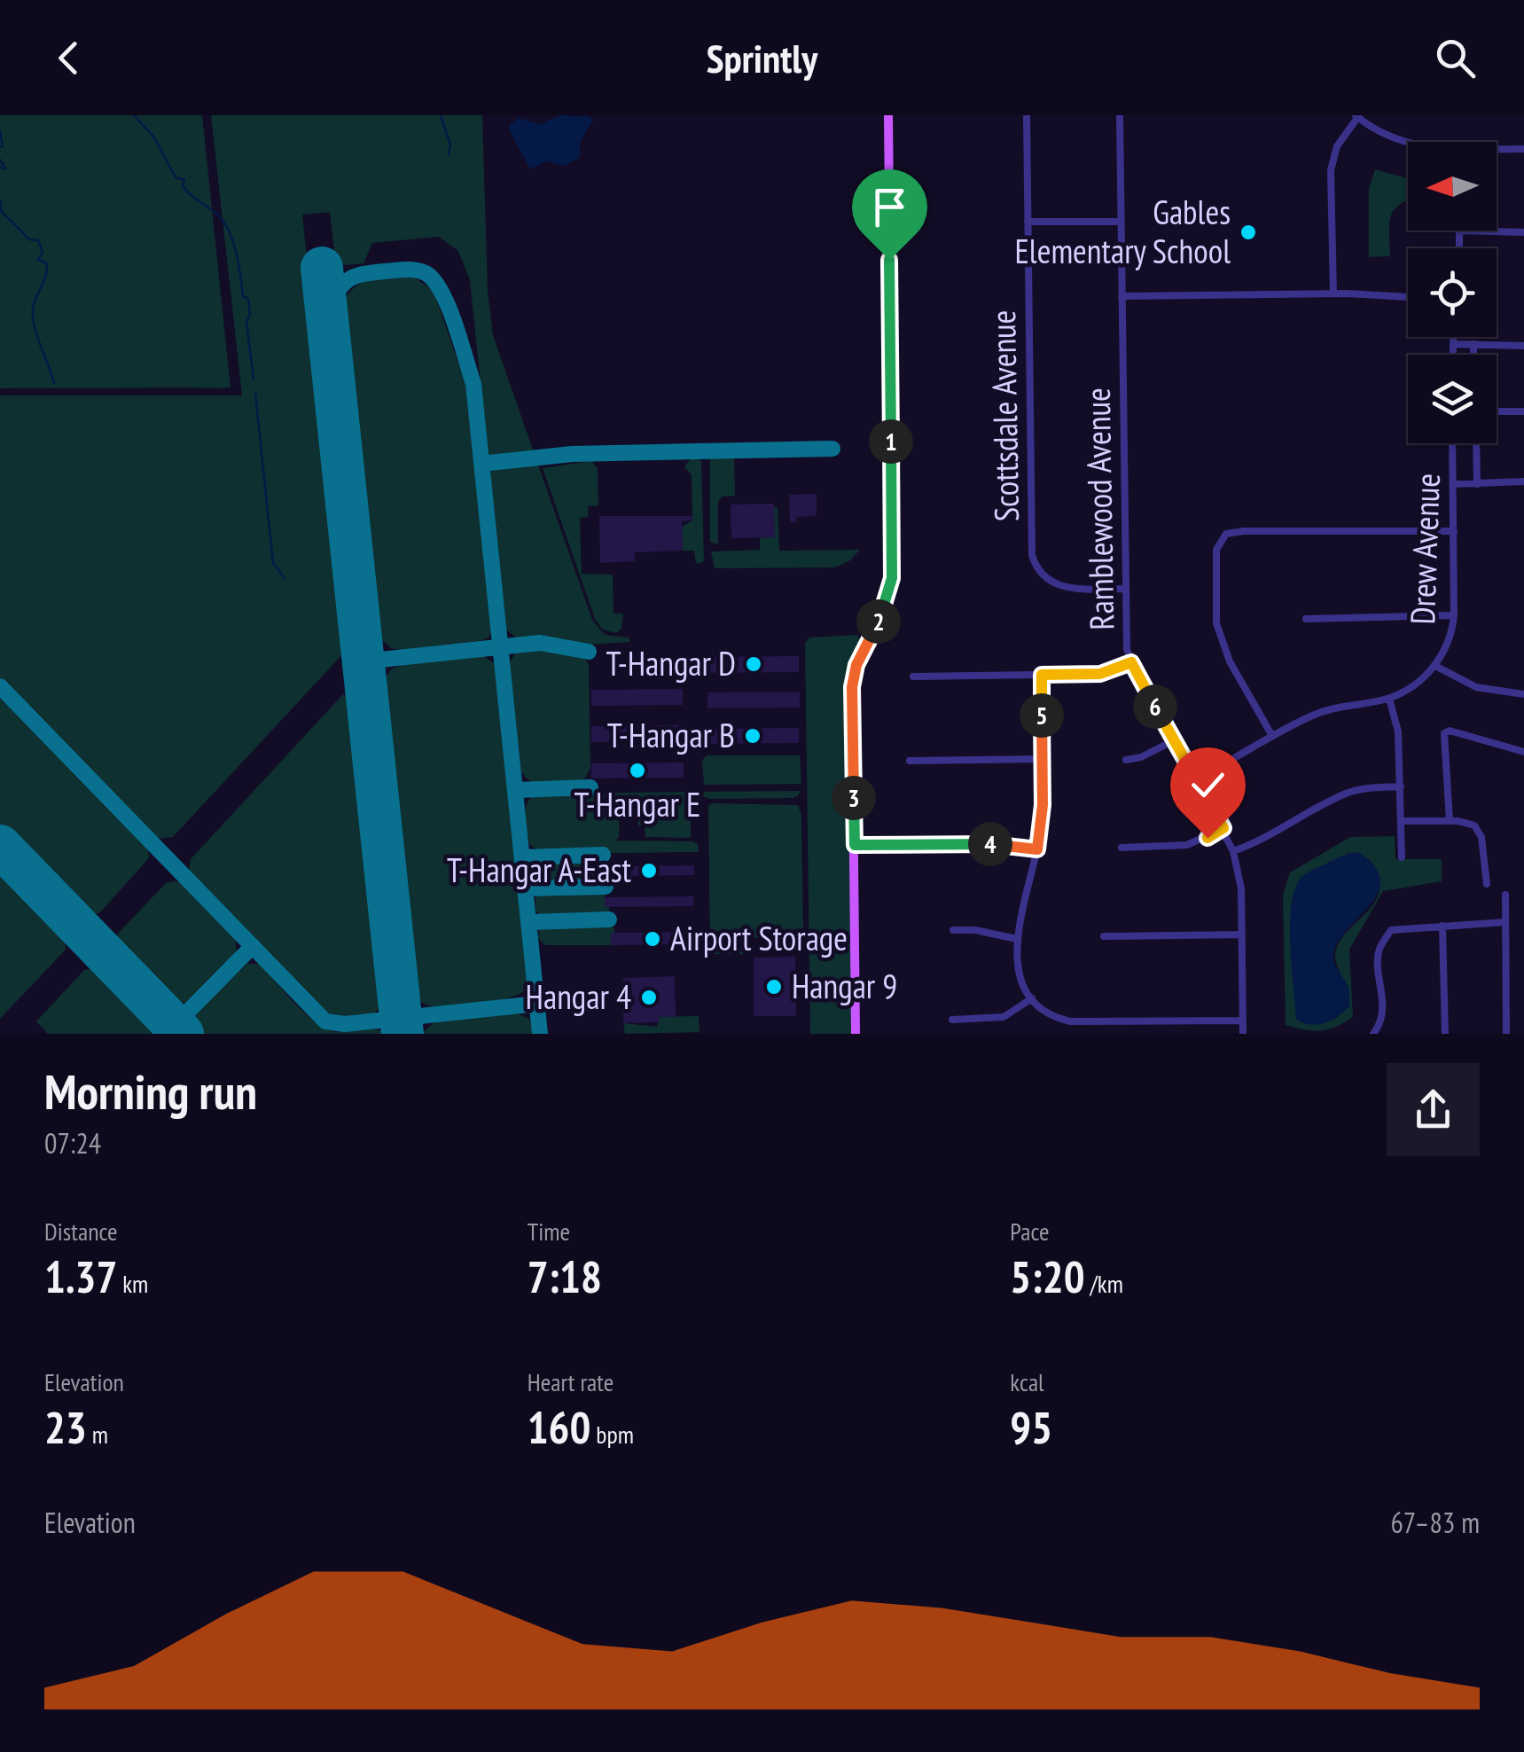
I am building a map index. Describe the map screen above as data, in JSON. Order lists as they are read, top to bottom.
{
  "streets": {
    "street": ["Scottsdale Avenue", "Ramblewood Avenue", "Drew Avenue"]
  },
  "crossings": [
    ["Scottsdale Avenue", "Ramblewood Avenue"],
    ["Ramblewood Avenue", "Drew Avenue"]
  ],
  "places": [
    "Gables Elementary School",
    "T-Hangar D",
    "T-Hangar B",
    "T-Hangar E",
    "T-Hangar A-East",
    "Airport Storage",
    "Hangar 9",
    "Hangar 4"
  ],
  "north": "left",
  "page": {
    "header": "Sprintly",
    "pins": [
      "1",
      "2",
      "6",
      "5",
      "3",
      "4"
    ],
    "heading": ["Morning run", "07:24"],
    "stats": [
      ["Distance", "1.37 km"],
      ["Time", "7:18"],
      ["Pace", "5:20 /km"],
      ["Elevation", "23 m"],
      ["Heart rate", "160 bpm"],
      ["kcal", "95"]
    ],
    "chart": ["Elevation", "67–83 m"]
  }
}
